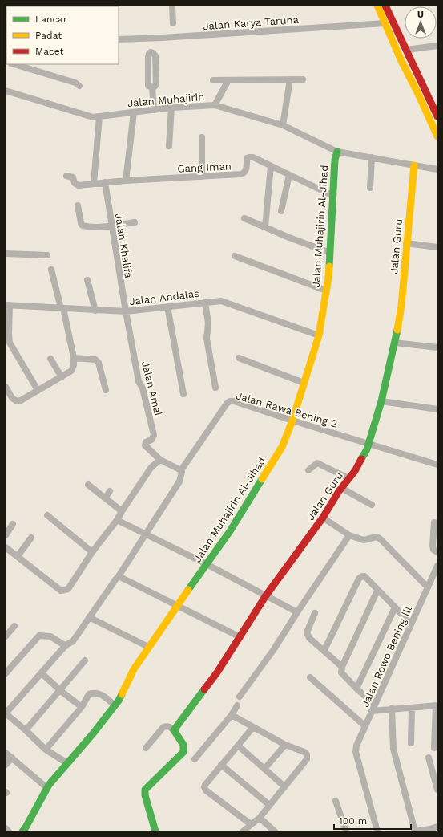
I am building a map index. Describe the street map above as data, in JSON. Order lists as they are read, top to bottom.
{
  "streets": {
    "street": [
      "Jalan Karya Taruna",
      "Jalan Muhajirin",
      "Gang Iman",
      "Jalan Muhajirin Al-Jihad",
      "Jalan Khalifa",
      "Jalan Guru",
      "Jalan Andalas",
      "Jalan Amal",
      "Jalan Rawa Bening 2",
      "Jalan Rowo Bening lll"
    ]
  },
  "crossings": [
    ["Jalan Muhajirin", "Jalan Muhajirin Al-Jihad"],
    ["Jalan Muhajirin", "Jalan Guru"],
    ["Gang Iman", "Jalan Muhajirin Al-Jihad"],
    ["Gang Iman", "Jalan Khalifa"],
    ["Jalan Muhajirin Al-Jihad", "Jalan Andalas"],
    ["Jalan Muhajirin Al-Jihad", "Jalan Rawa Bening 2"],
    ["Jalan Khalifa", "Jalan Andalas"],
    ["Jalan Khalifa", "Jalan Amal"],
    ["Jalan Guru", "Jalan Rawa Bening 2"],
    ["Jalan Andalas", "Jalan Amal"]
  ],
  "legend": ["Lancar", "Padat", "Macet"],
  "scale_bar": "100 m",
  "north": "top"
}
